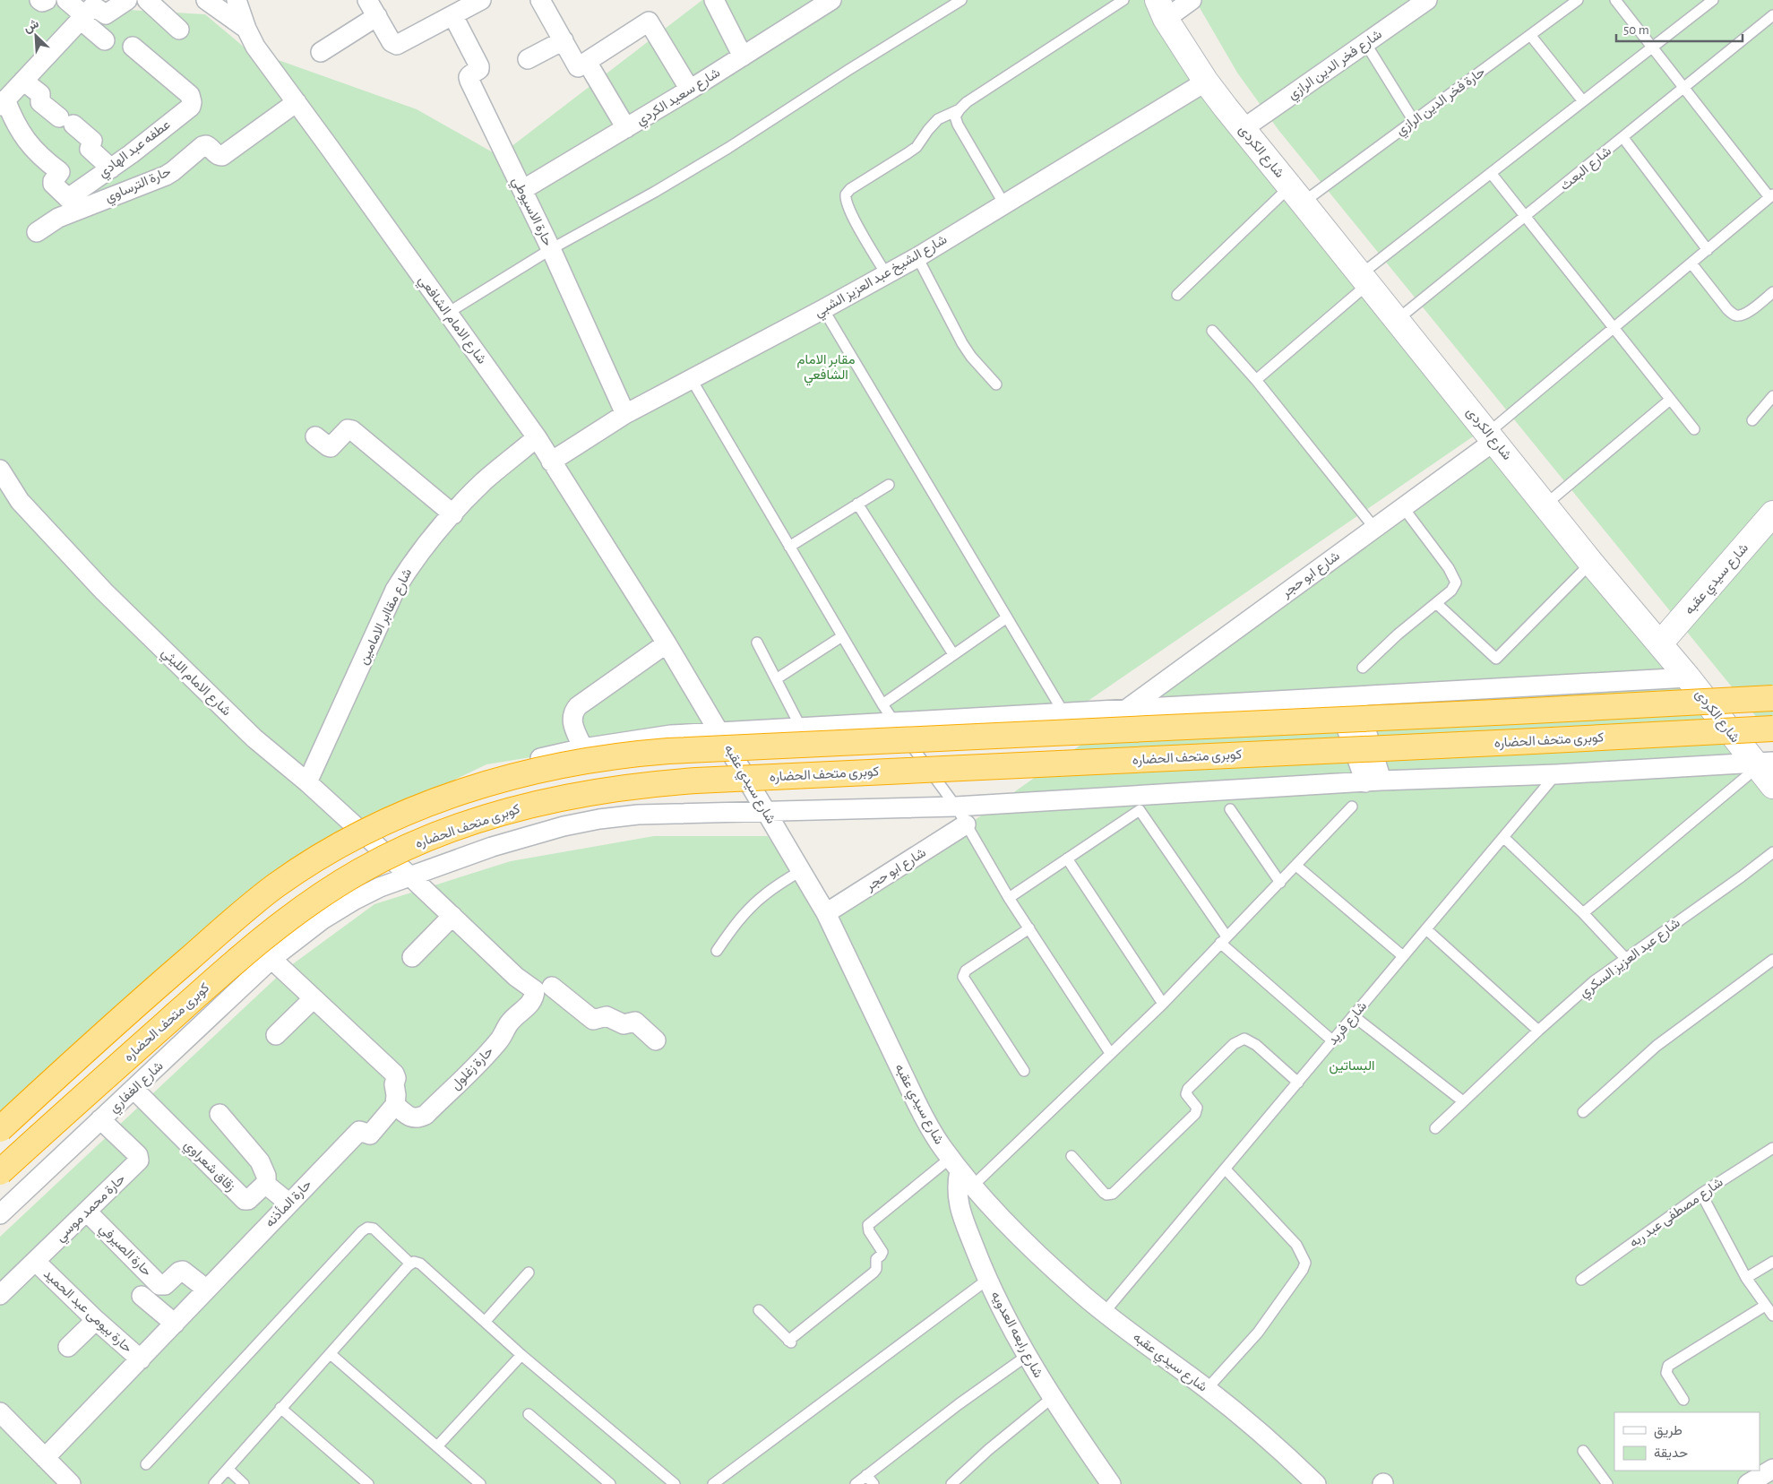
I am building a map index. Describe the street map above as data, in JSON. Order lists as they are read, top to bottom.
{
  "streets": {
    "highway": ["كوبرى متحف الحضاره"],
    "street": [
      "شارع فخر الدين الرازي",
      "شارع سعيد الكردي",
      "عطفه عبد الهادي",
      "شارع الكردى",
      "حارة الترساوي",
      "حارة الاسيوطي",
      "شارع الشيخ عبد العزيز الشبي",
      "شارع الامام الشافعي",
      "شارع ابو حجر",
      "شارع سيدي عقبه",
      "شارع مقاابر الامامين",
      "شارع الامام الليثي",
      "حارة زغلول",
      "شارع الغفاري",
      "زقاق شعراوي",
      "حارة المأذنه",
      "حارة محمد موسي",
      "حارة الصيرفي",
      "حارة بيومى عبد الحميد",
      "شارع رابعه العدويه"
    ],
    "lane": [
      "حارة فخر الدين الرازي",
      "شارع البعث",
      "شارع عبد العزيز السكري",
      "شارع فريد",
      "شارع مصطفى عبد ربه"
    ]
  },
  "crossings": [
    ["شارع فخر الدين الرازي", "شارع الكردى"],
    ["شارع سعيد الكردي", "حارة الاسيوطي"],
    ["حارة فخر الدين الرازي", "شارع الكردى"],
    ["عطفه عبد الهادي", "حارة الترساوي"],
    ["شارع الكردى", "شارع البعث"],
    ["شارع الكردى", "شارع الشيخ عبد العزيز الشبي"],
    ["شارع الكردى", "شارع ابو حجر"],
    ["شارع الكردى", "شارع سيدي عقبه"],
    ["شارع الكردى", "شارع الغفاري"],
    ["حارة الترساوي", "شارع الامام الشافعي"],
    ["حارة الاسيوطي", "شارع الشيخ عبد العزيز الشبي"],
    ["شارع الشيخ عبد العزيز الشبي", "شارع الامام الشافعي"],
    ["شارع الامام الشافعي", "شارع سيدي عقبه"],
    ["شارع الامام الشافعي", "شارع مقاابر الامامين"],
    ["شارع ابو حجر", "شارع سيدي عقبه"],
    ["شارع سيدي عقبه", "شارع فريد"],
    ["شارع سيدي عقبه", "شارع الغفاري"],
    ["شارع سيدي عقبه", "شارع رابعه العدويه"],
    ["شارع مقاابر الامامين", "شارع الامام الليثي"],
    ["شارع الامام الليثي", "شارع الغفاري"],
    ["شارع فريد", "شارع الغفاري"],
    ["حارة زغلول", "حارة المأذنه"],
    ["شارع الغفاري", "زقاق شعراوي"],
    ["شارع الغفاري", "حارة محمد موسي"],
    ["حارة المأذنه", "حارة الصيرفي"],
    ["حارة المأذنه", "حارة بيومى عبد الحميد"],
    ["حارة محمد موسي", "حارة الصيرفي"],
    ["حارة محمد موسي", "حارة بيومى عبد الحميد"]
  ],
  "parks": ["مقابر الامام الشافعي", "البساتين"],
  "legend": ["طريق", "حديقة"],
  "scale_bar": "50 m",
  "north": "top left"
}
